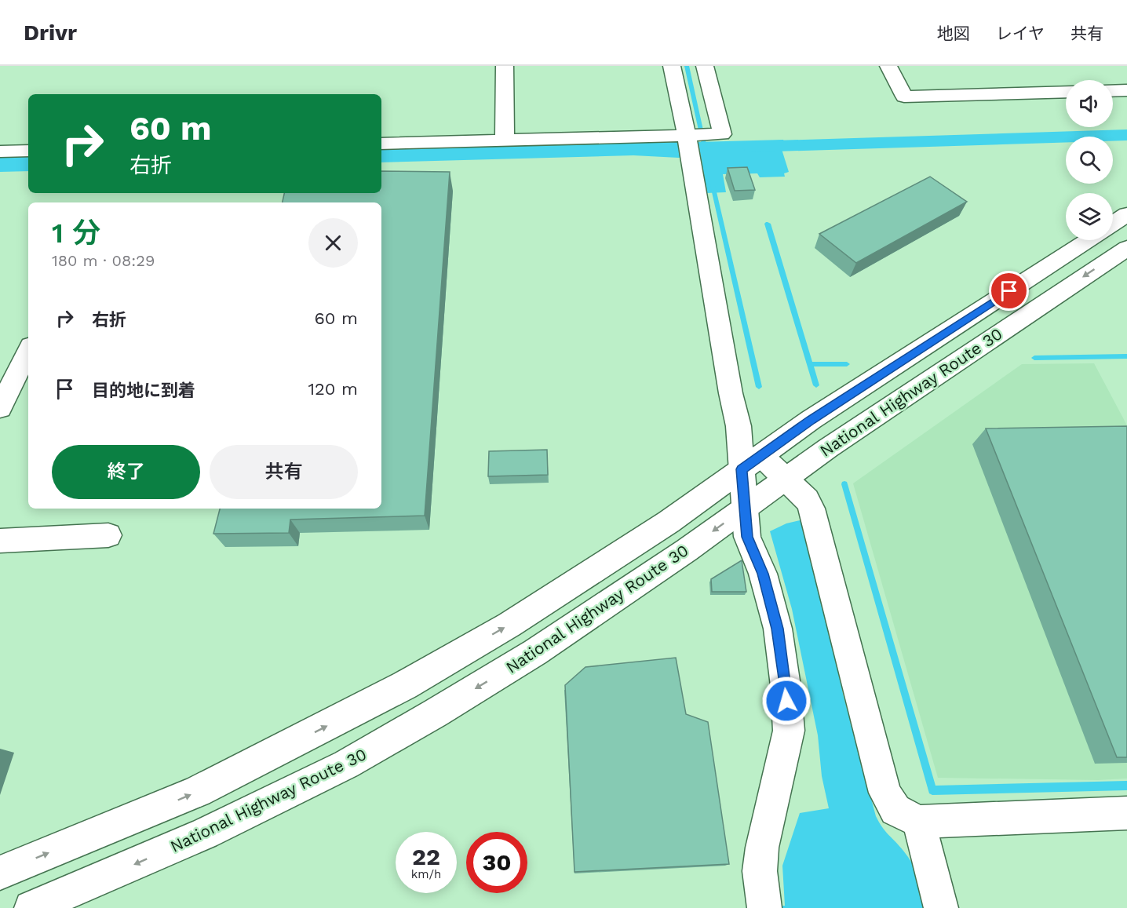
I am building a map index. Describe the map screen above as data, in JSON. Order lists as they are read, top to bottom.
{
  "streets": {
    "main road": ["National Highway Route 30"]
  },
  "page": {
    "header": "Drivr",
    "nav": ["地図", "レイヤ", "共有"],
    "turn": ["60 m", "右折"],
    "heading": ["1 分", "180 m · 08:29"],
    "list": [
      {
        "name": "右折",
        "value": "60 m"
      },
      {
        "name": "目的地に到着",
        "value": "120 m"
      }
    ],
    "buttons": ["終了", "共有"],
    "speed": "22 km/h",
    "limit": "30"
  }
}
